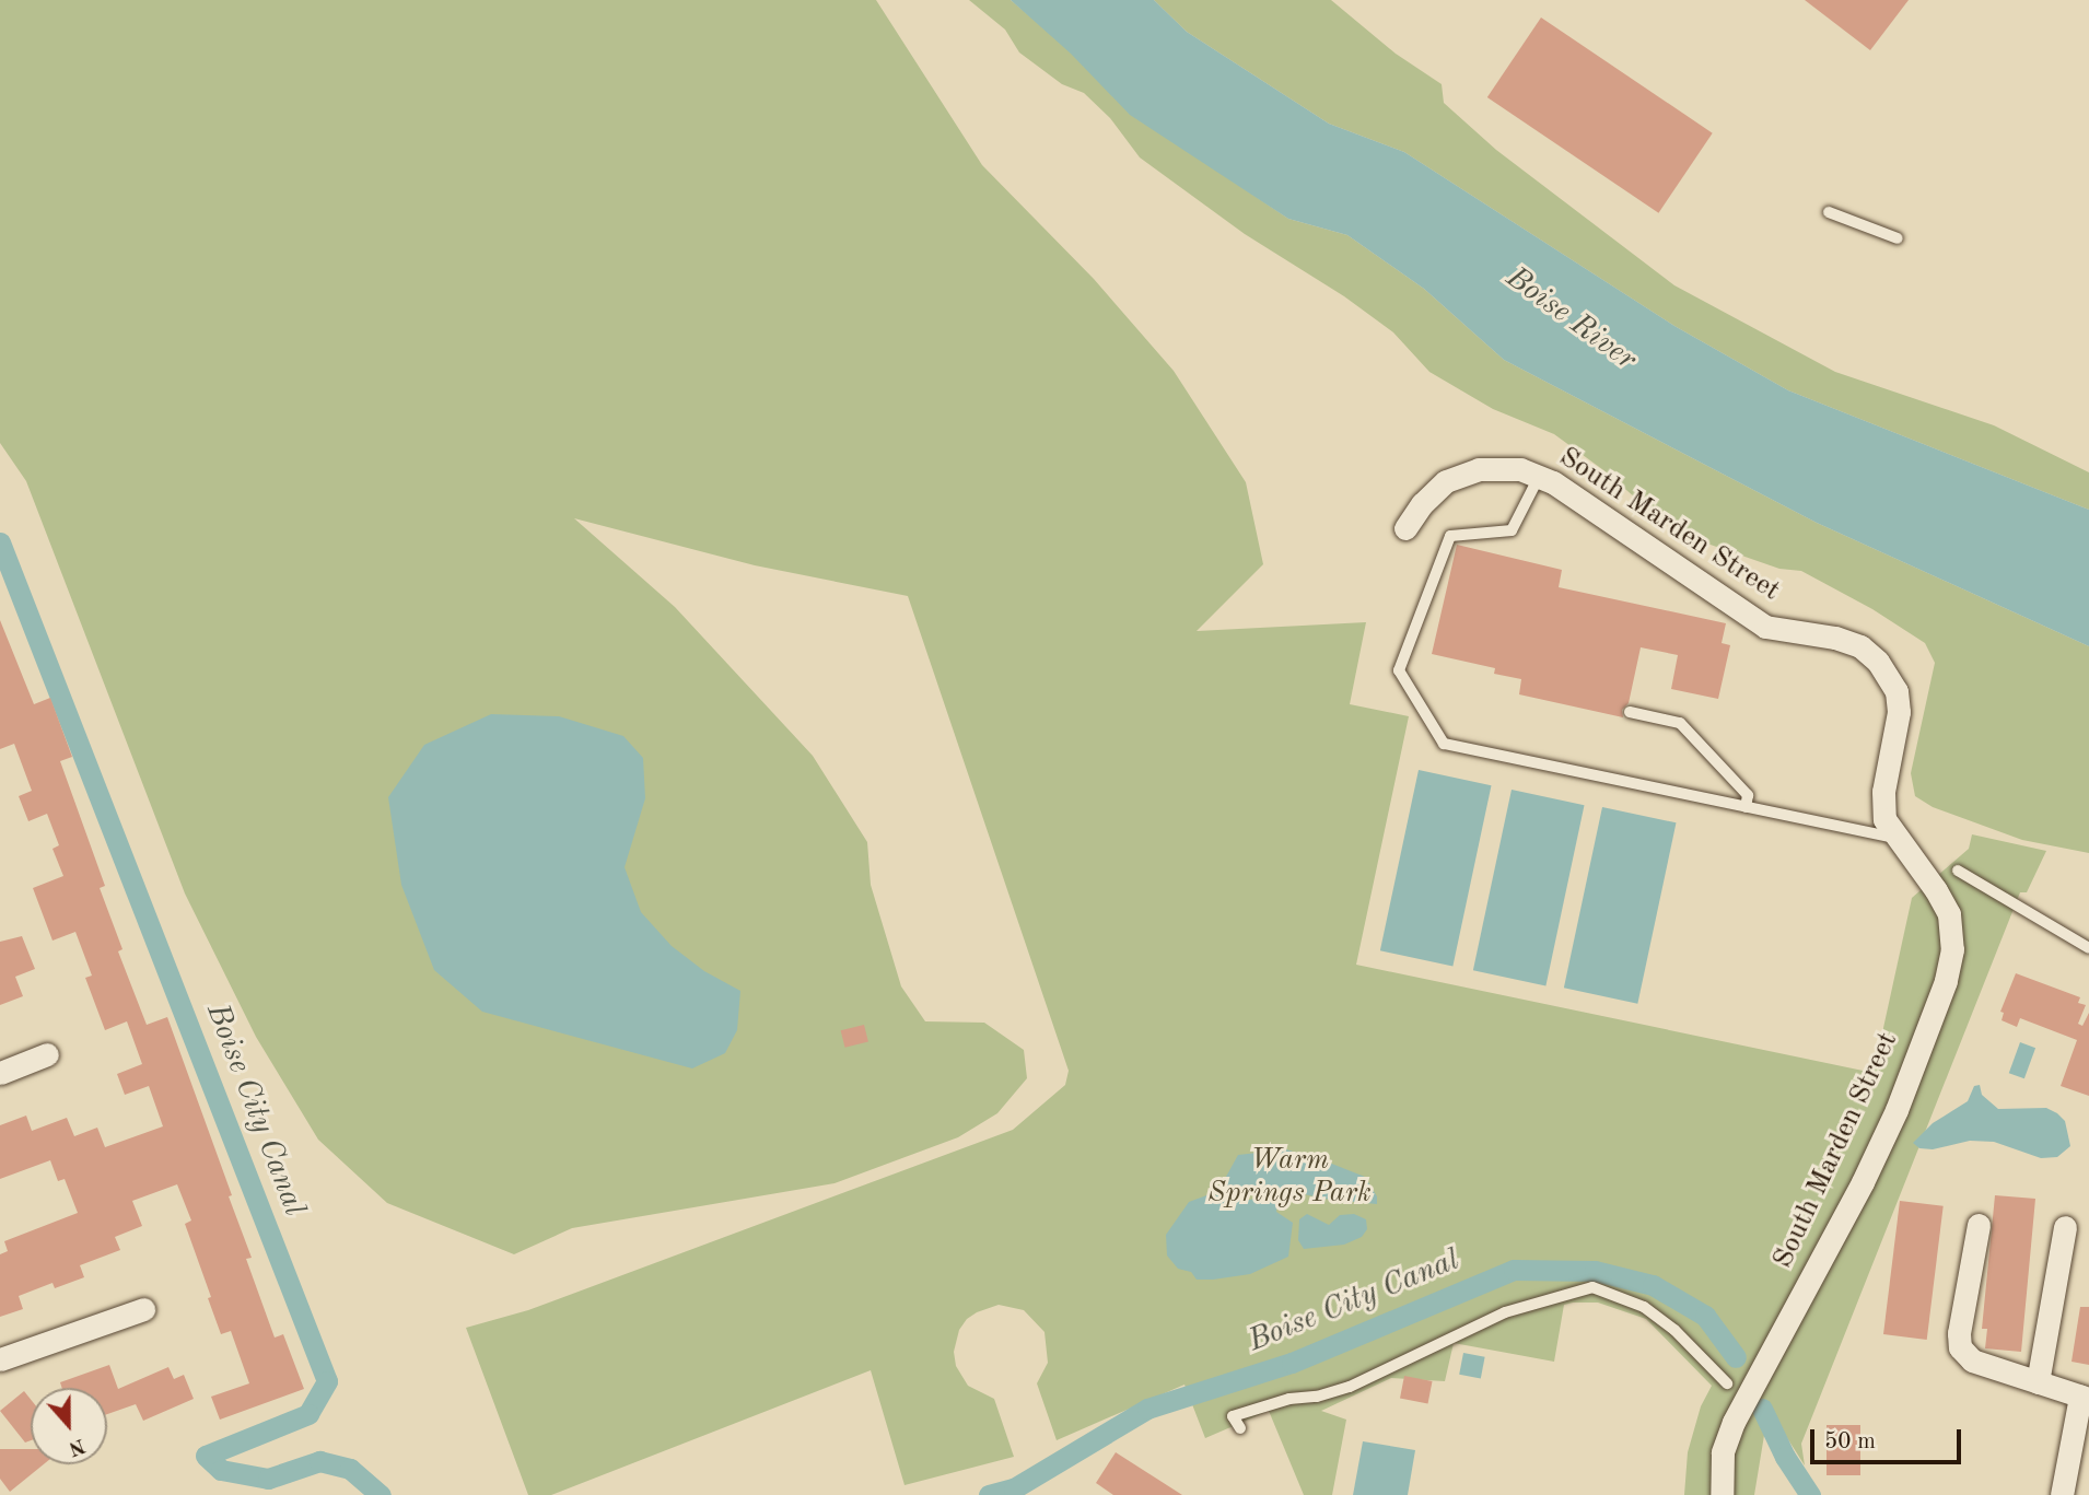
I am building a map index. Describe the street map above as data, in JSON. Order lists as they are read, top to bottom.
{
  "streets": {
    "street": ["South Marden Street"]
  },
  "water": ["Boise River", "Boise City Canal"],
  "parks": ["Warm Springs Park"],
  "scale_bar": "50 m",
  "north": "bottom"
}
